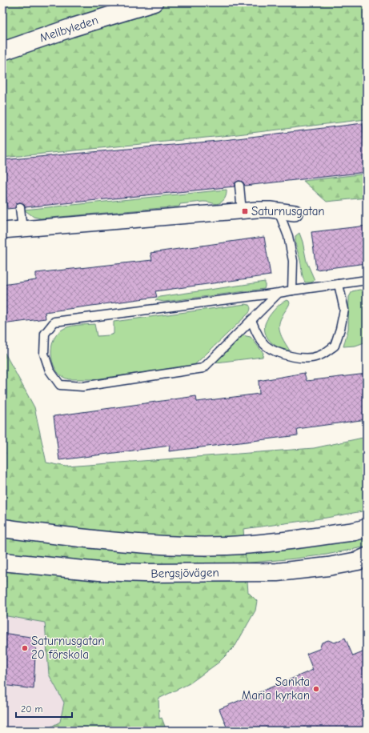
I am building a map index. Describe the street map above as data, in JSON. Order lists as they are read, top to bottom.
{
  "streets": {
    "street": ["Mellbyleden", "Bergsjövägen"]
  },
  "places": {
    "transit": ["Saturnusgatan"],
    "other": ["Saturnusgatan 20 förskola", "Sankta Maria kyrkan"]
  },
  "scale_bar": "20 m"
}
